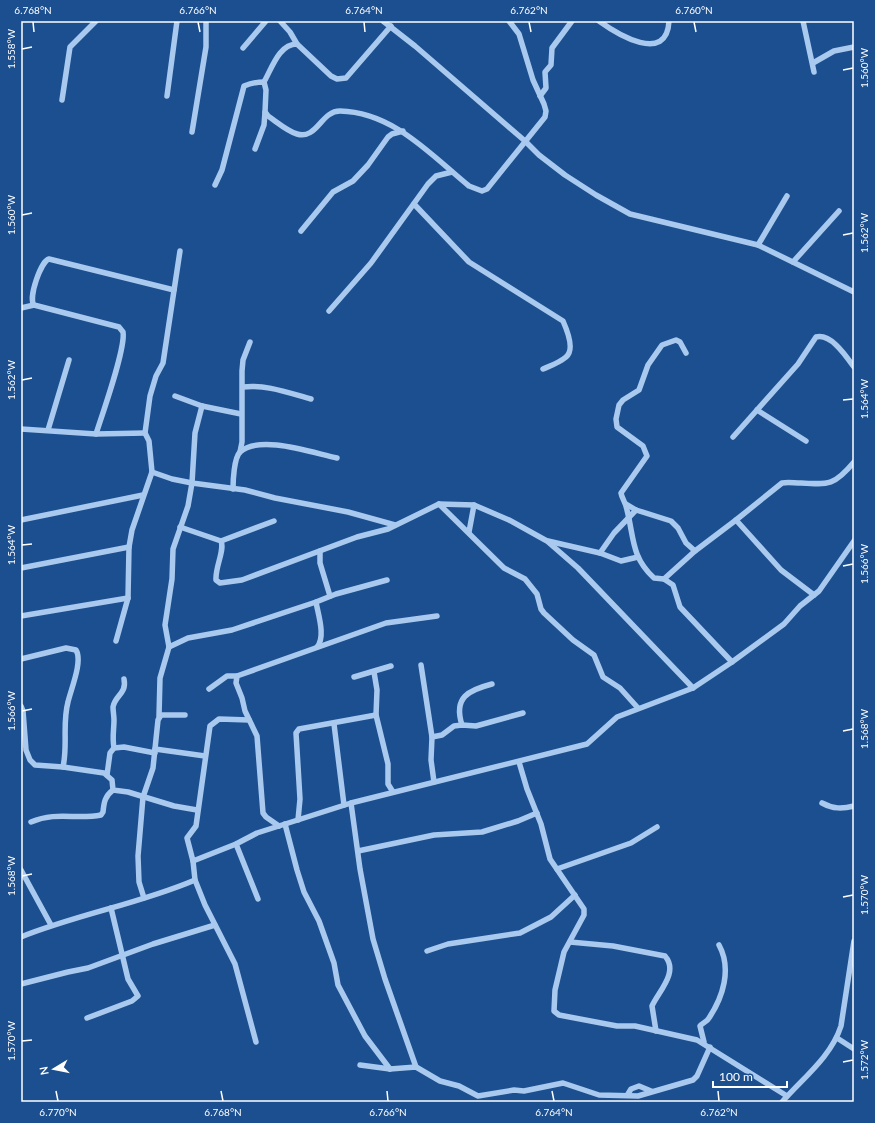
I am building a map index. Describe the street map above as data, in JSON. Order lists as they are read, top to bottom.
{
  "scale_bar": "100 m",
  "north": "left",
  "coordinates": [
    "6.768°N",
    "6.766°N",
    "6.764°N",
    "6.762°N",
    "6.760°N",
    "1.558°W",
    "1.560°W",
    "1.562°W",
    "1.564°W",
    "1.566°W",
    "1.568°W",
    "1.570°W",
    "1.572°W",
    "6.770°N"
  ]
}
